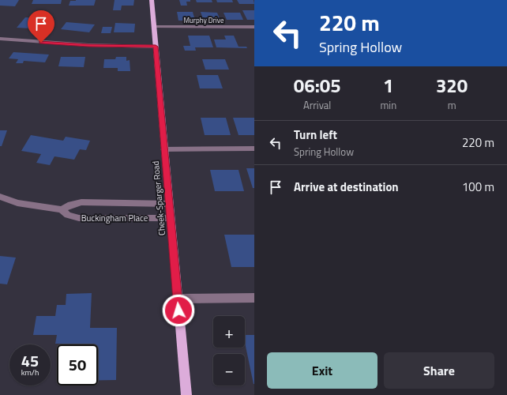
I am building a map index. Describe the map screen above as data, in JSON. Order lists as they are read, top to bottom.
{
  "streets": {
    "main road": ["Cheek-Sparger Road"],
    "street": ["Murphy Drive", "Buckingham Place"]
  },
  "crossings": [
    ["Murphy Drive", "Cheek-Sparger Road"],
    ["Cheek-Sparger Road", "Buckingham Place"]
  ],
  "page": {
    "turn": ["220 m", "Spring Hollow"],
    "eta": [
      "06:05",
      "Arrival",
      "1",
      "min",
      "320",
      "m"
    ],
    "list": [
      {
        "name": "Turn left",
        "note": "Spring Hollow",
        "value": "220 m"
      },
      {
        "name": "Arrive at destination",
        "value": "100 m"
      }
    ],
    "map_buttons": ["+", "−"],
    "speed": "45 km/h",
    "limit": "50",
    "buttons": ["Exit", "Share"]
  }
}
